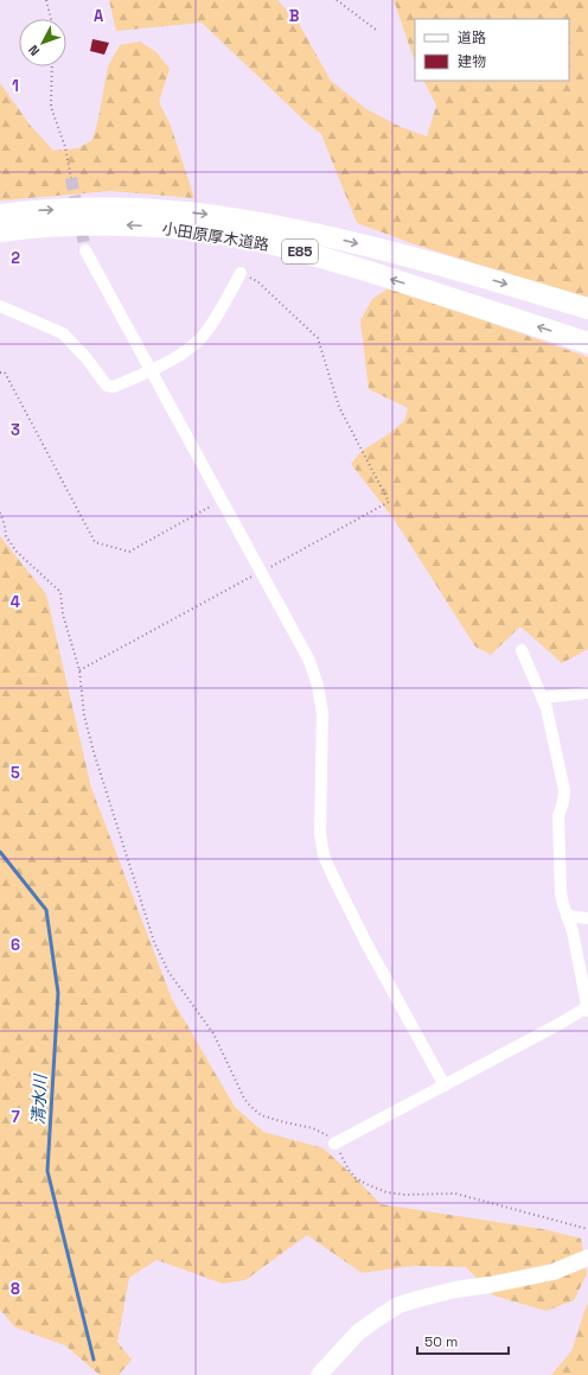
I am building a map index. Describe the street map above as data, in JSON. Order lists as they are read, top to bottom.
{
  "streets": {
    "highway": ["小田原厚木道路", "E85"]
  },
  "water": ["清水川"],
  "legend": ["道路", "建物"],
  "scale_bar": "50 m",
  "north": "bottom left",
  "grid": {
    "columns": ["A", "B"],
    "rows": [
      "1",
      "2",
      "3",
      "4",
      "5",
      "6",
      "7",
      "8"
    ]
  }
}
